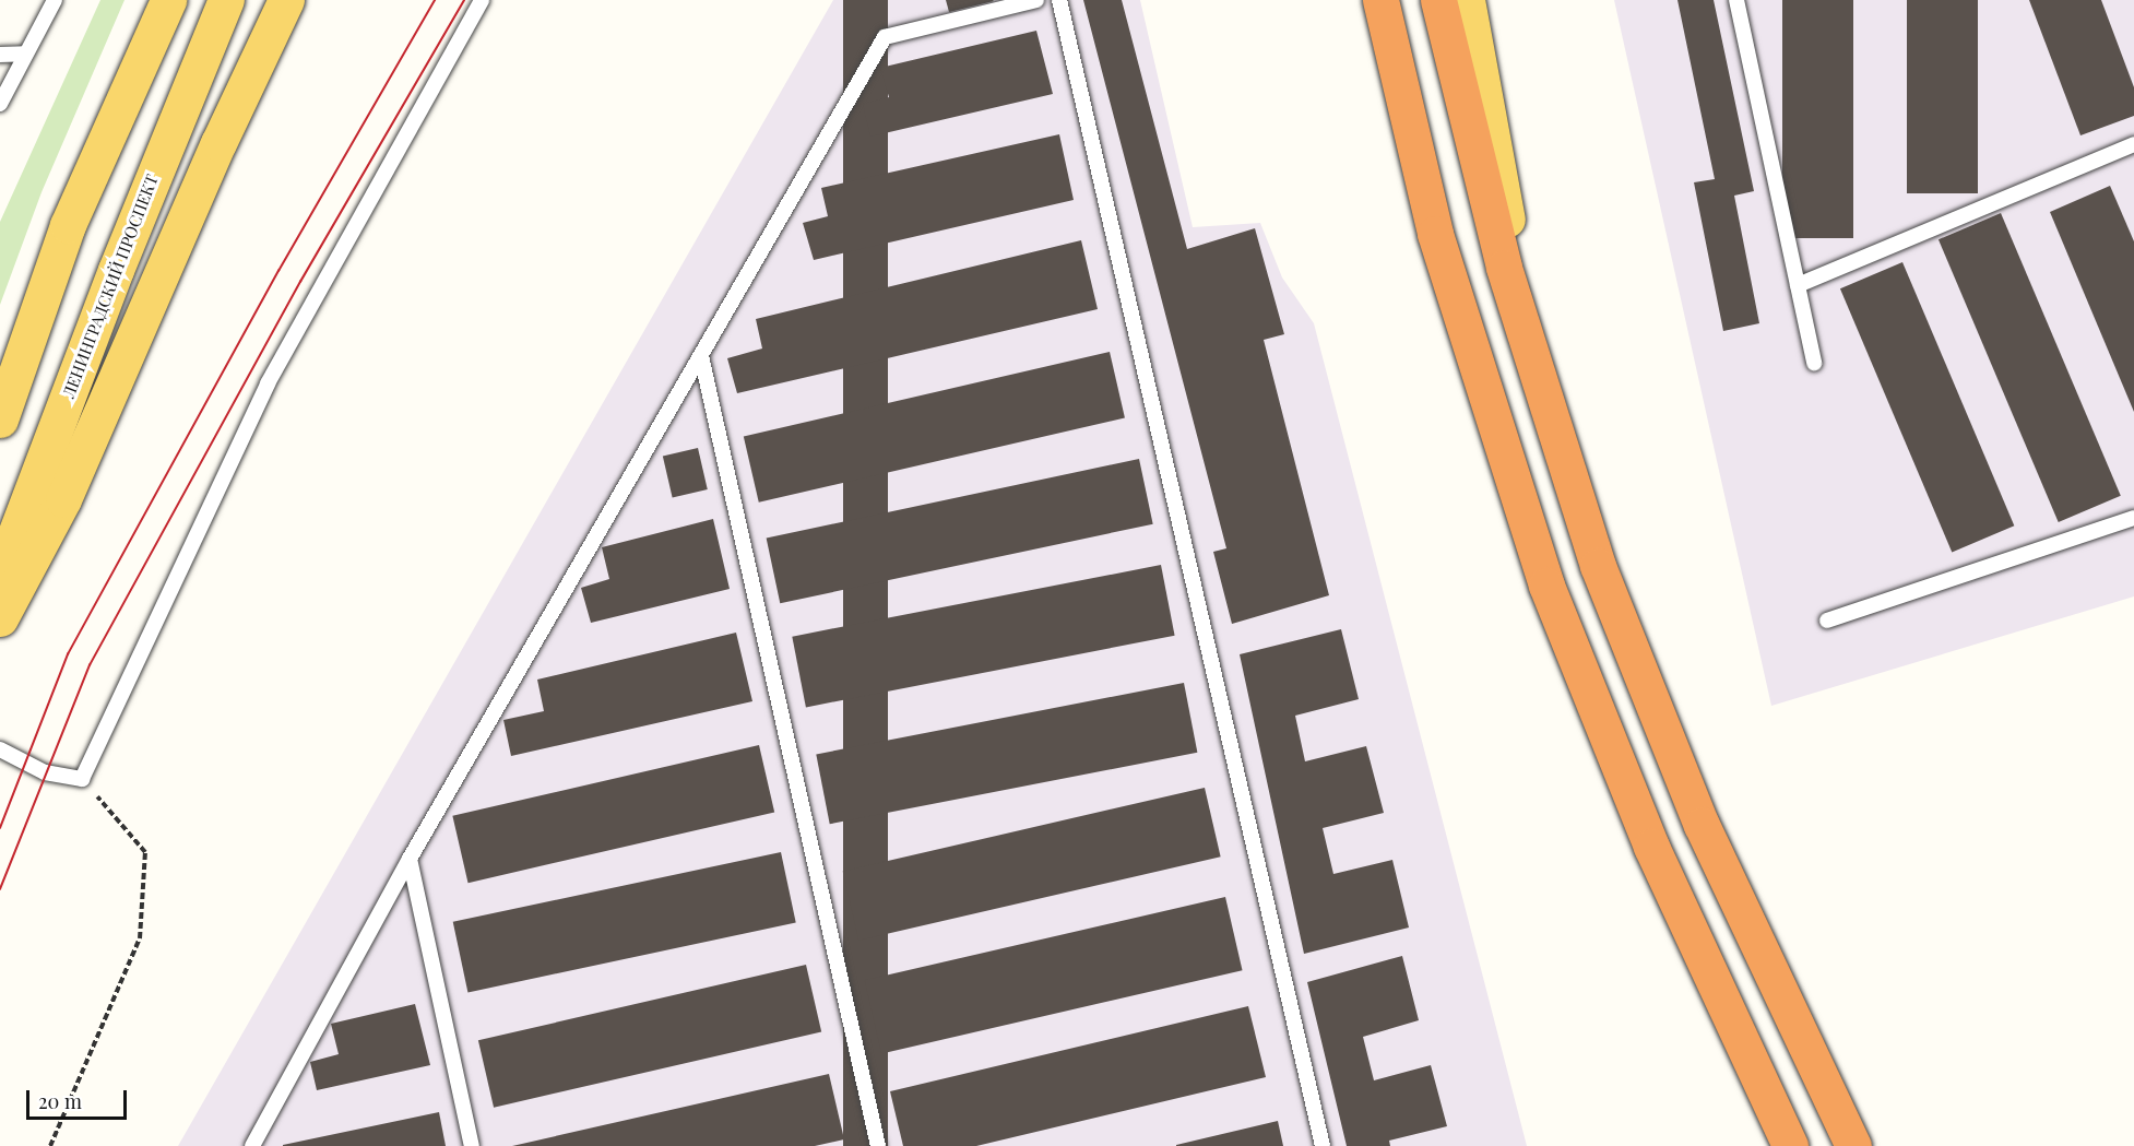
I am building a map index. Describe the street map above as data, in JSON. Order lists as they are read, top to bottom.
{
  "streets": {
    "main road": ["ЛЕНИНГРАДСКИЙ ПРОСПЕКТ"]
  },
  "scale_bar": "20 m"
}
